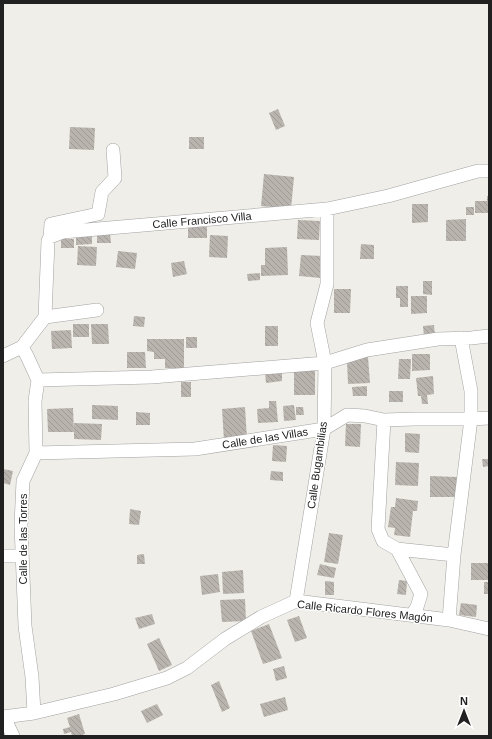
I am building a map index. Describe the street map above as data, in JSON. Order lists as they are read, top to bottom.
{
  "streets": {
    "street": [
      "Calle Francisco Villa",
      "Calle de las Villas",
      "Calle Bugambilias",
      "Calle de las Torres",
      "Calle Ricardo Flores Magón"
    ]
  },
  "crossings": [
    ["Calle Francisco Villa", "Calle Bugambilias"],
    ["Calle de las Villas", "Calle Bugambilias"],
    ["Calle de las Villas", "Calle de las Torres"],
    ["Calle Bugambilias", "Calle Ricardo Flores Magón"],
    ["Calle de las Torres", "Calle Ricardo Flores Magón"]
  ],
  "north": "top"
}
